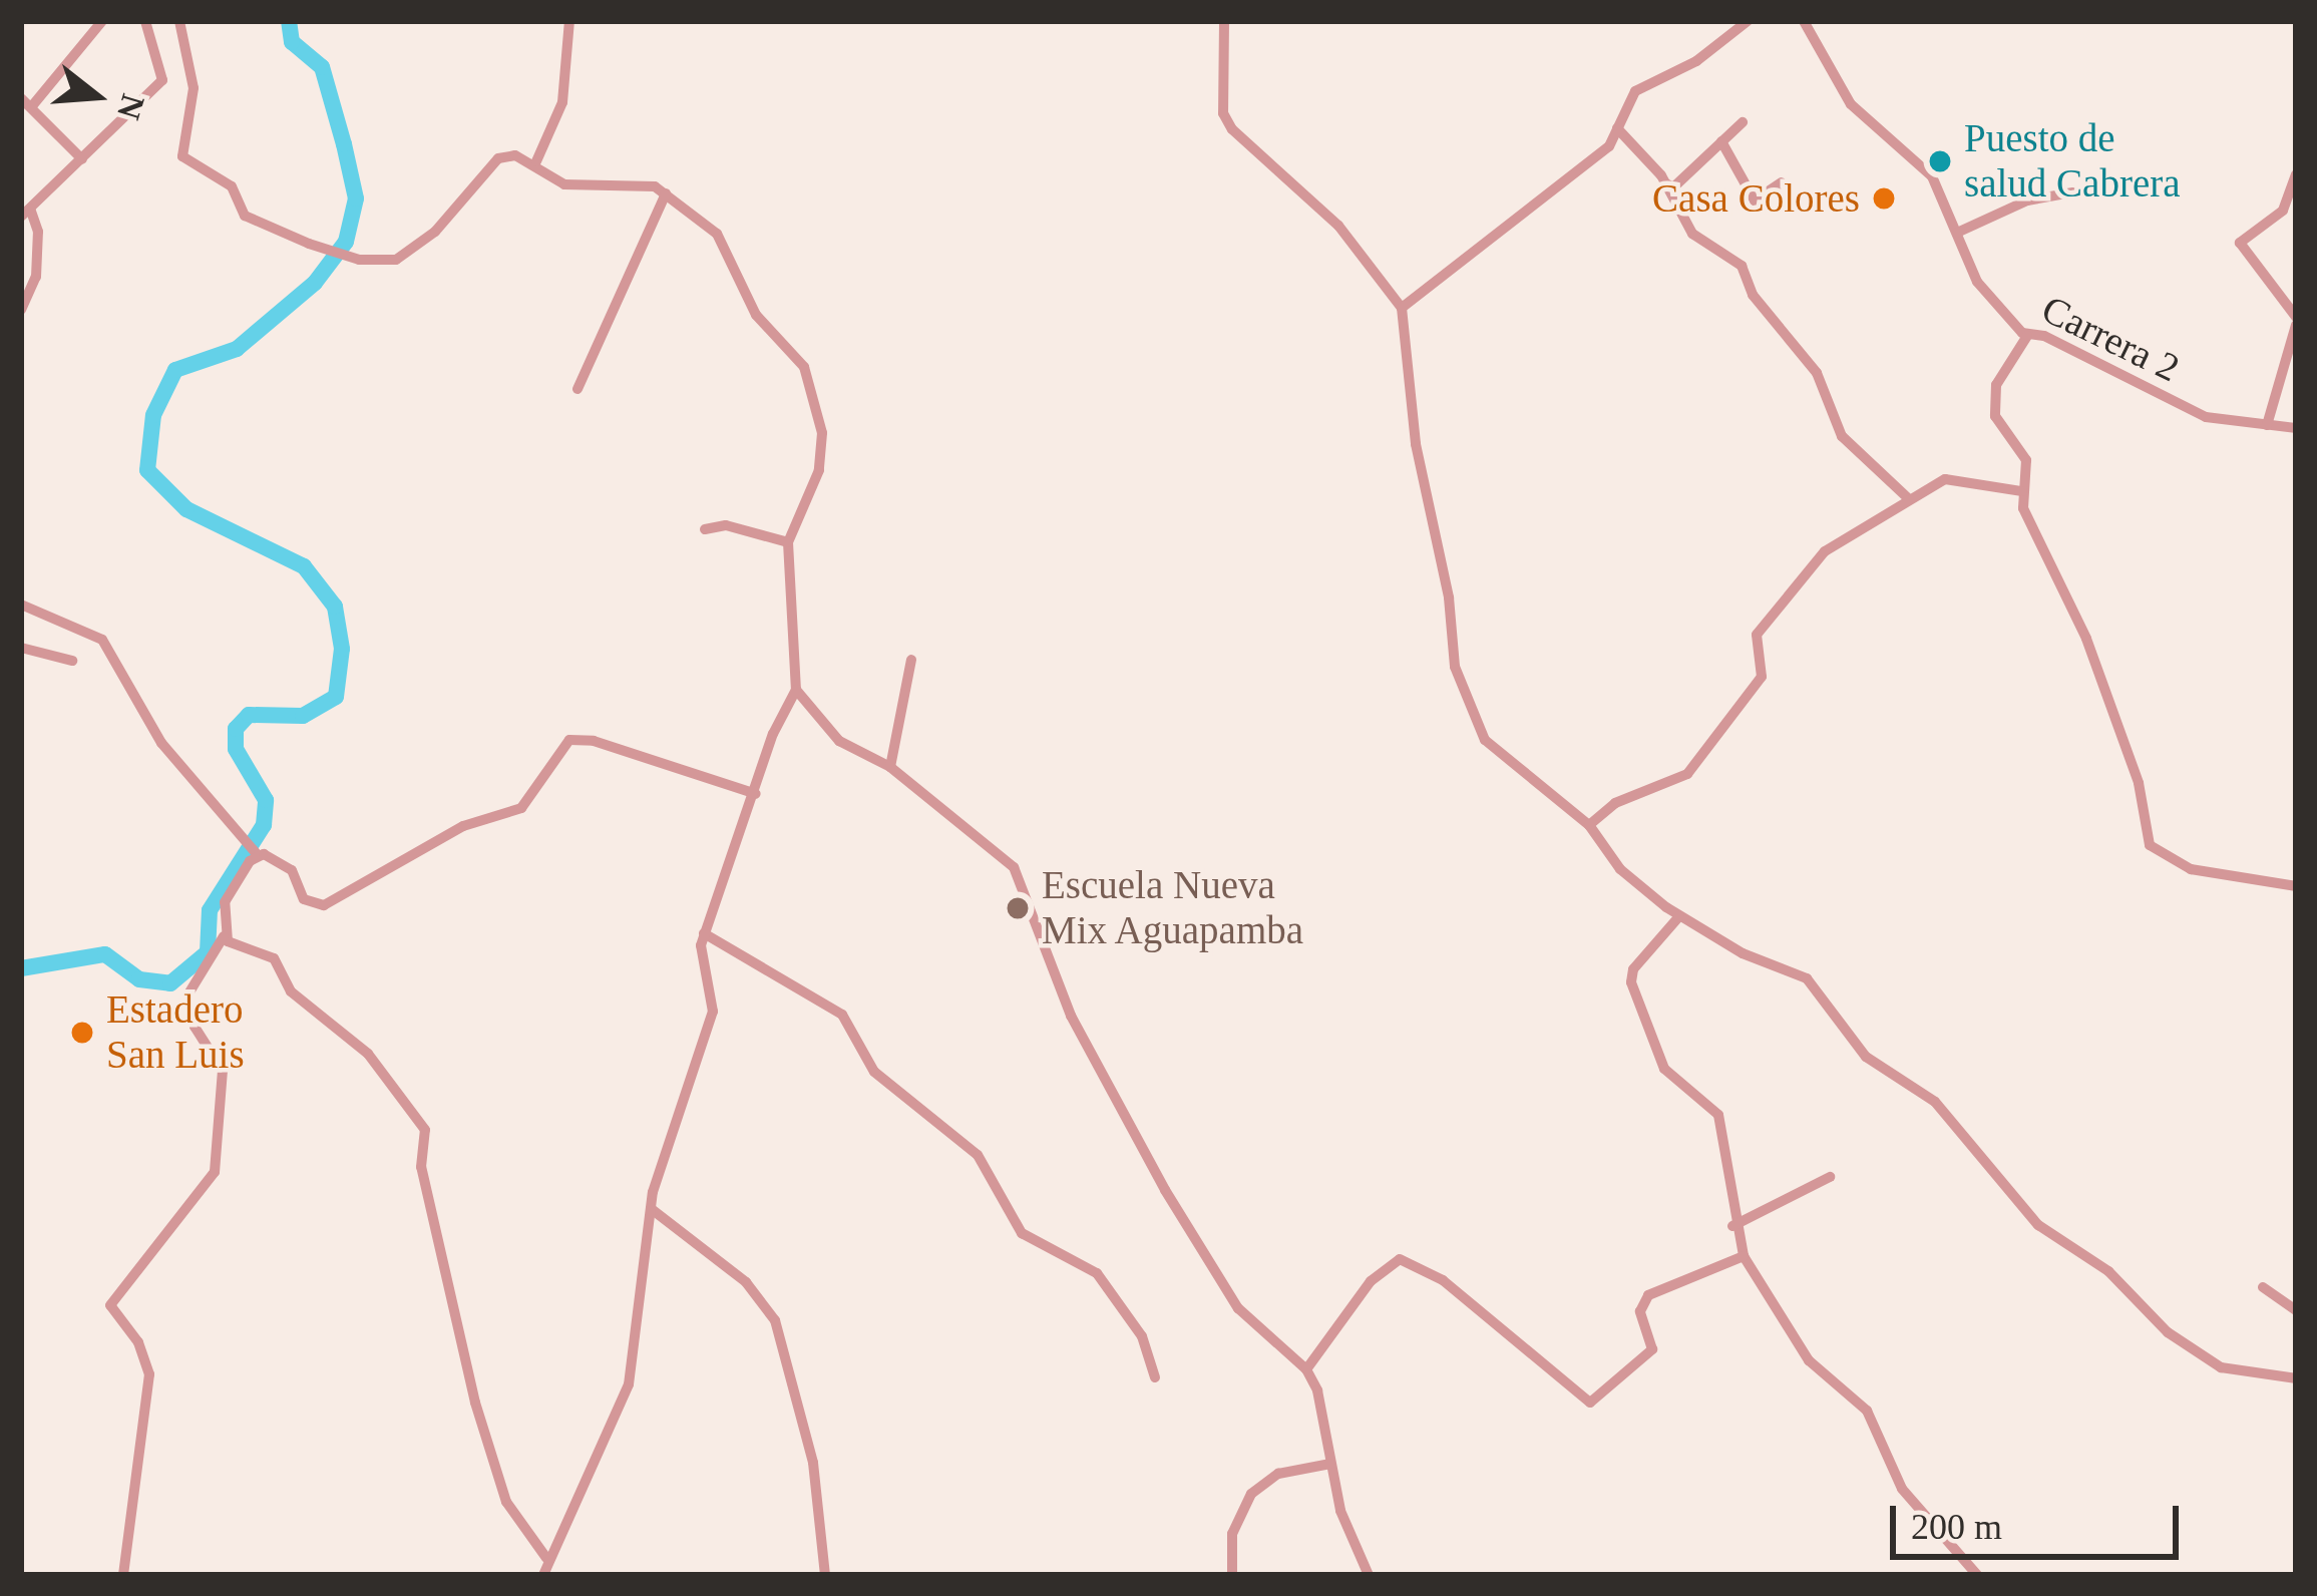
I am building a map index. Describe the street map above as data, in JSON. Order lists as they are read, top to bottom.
{
  "streets": {
    "street": ["Carrera 2"]
  },
  "places": [
    "Puesto de salud Cabrera",
    "Casa Colores",
    "Escuela Nueva Mix Aguapamba",
    "Estadero San Luis"
  ],
  "scale_bar": "200 m",
  "north": "right"
}
